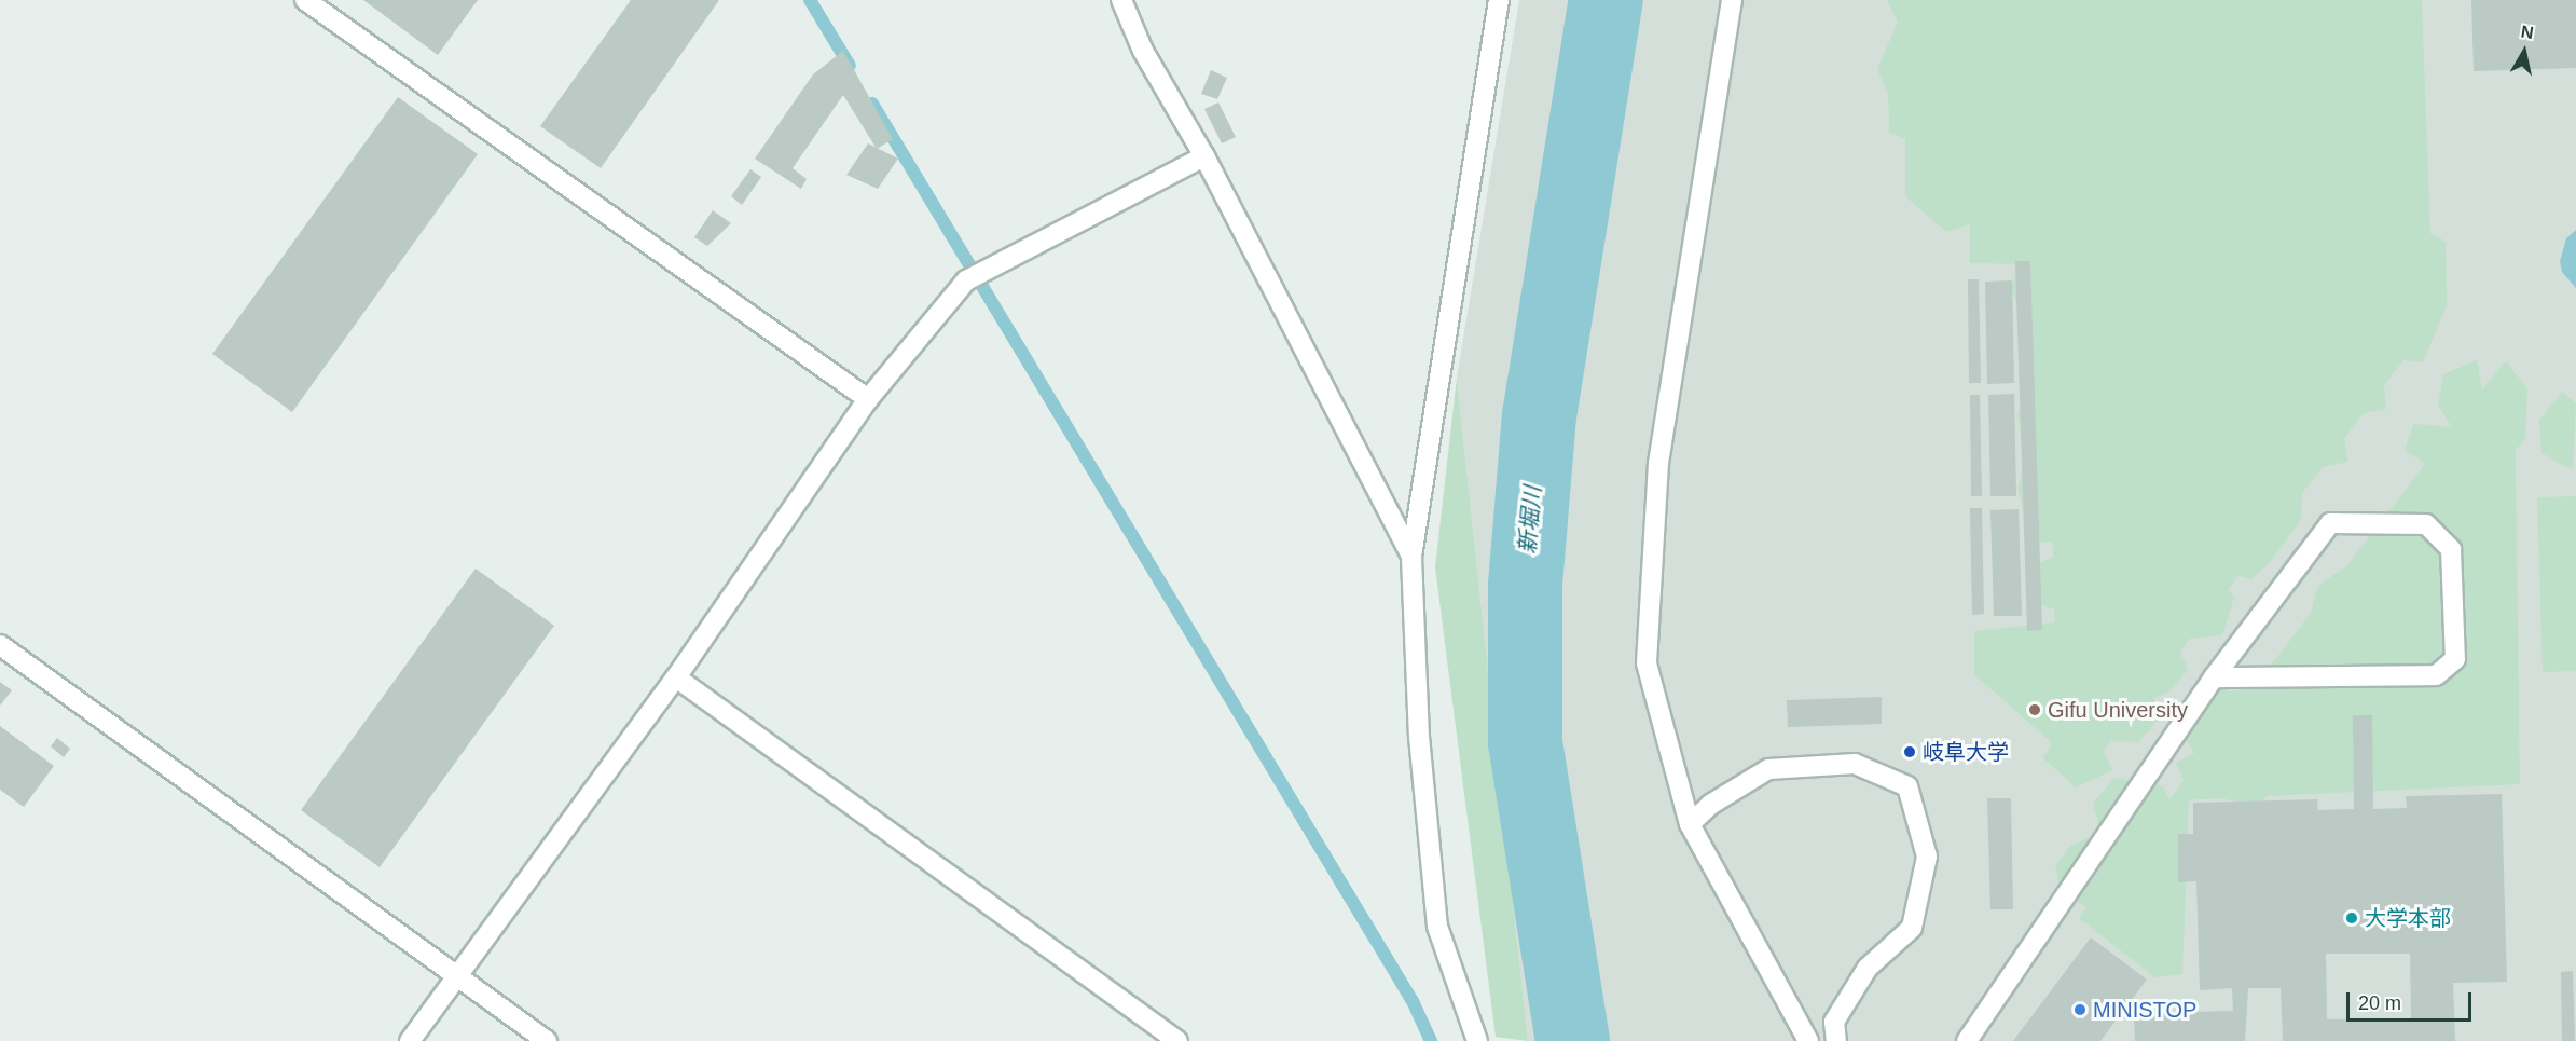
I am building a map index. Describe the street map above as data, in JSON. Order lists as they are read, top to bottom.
{
  "water": ["新堀川"],
  "places": [
    "Gifu University",
    "岐阜大学",
    "大学本部",
    "MINISTOP"
  ],
  "scale_bar": "20 m",
  "north": "top"
}
